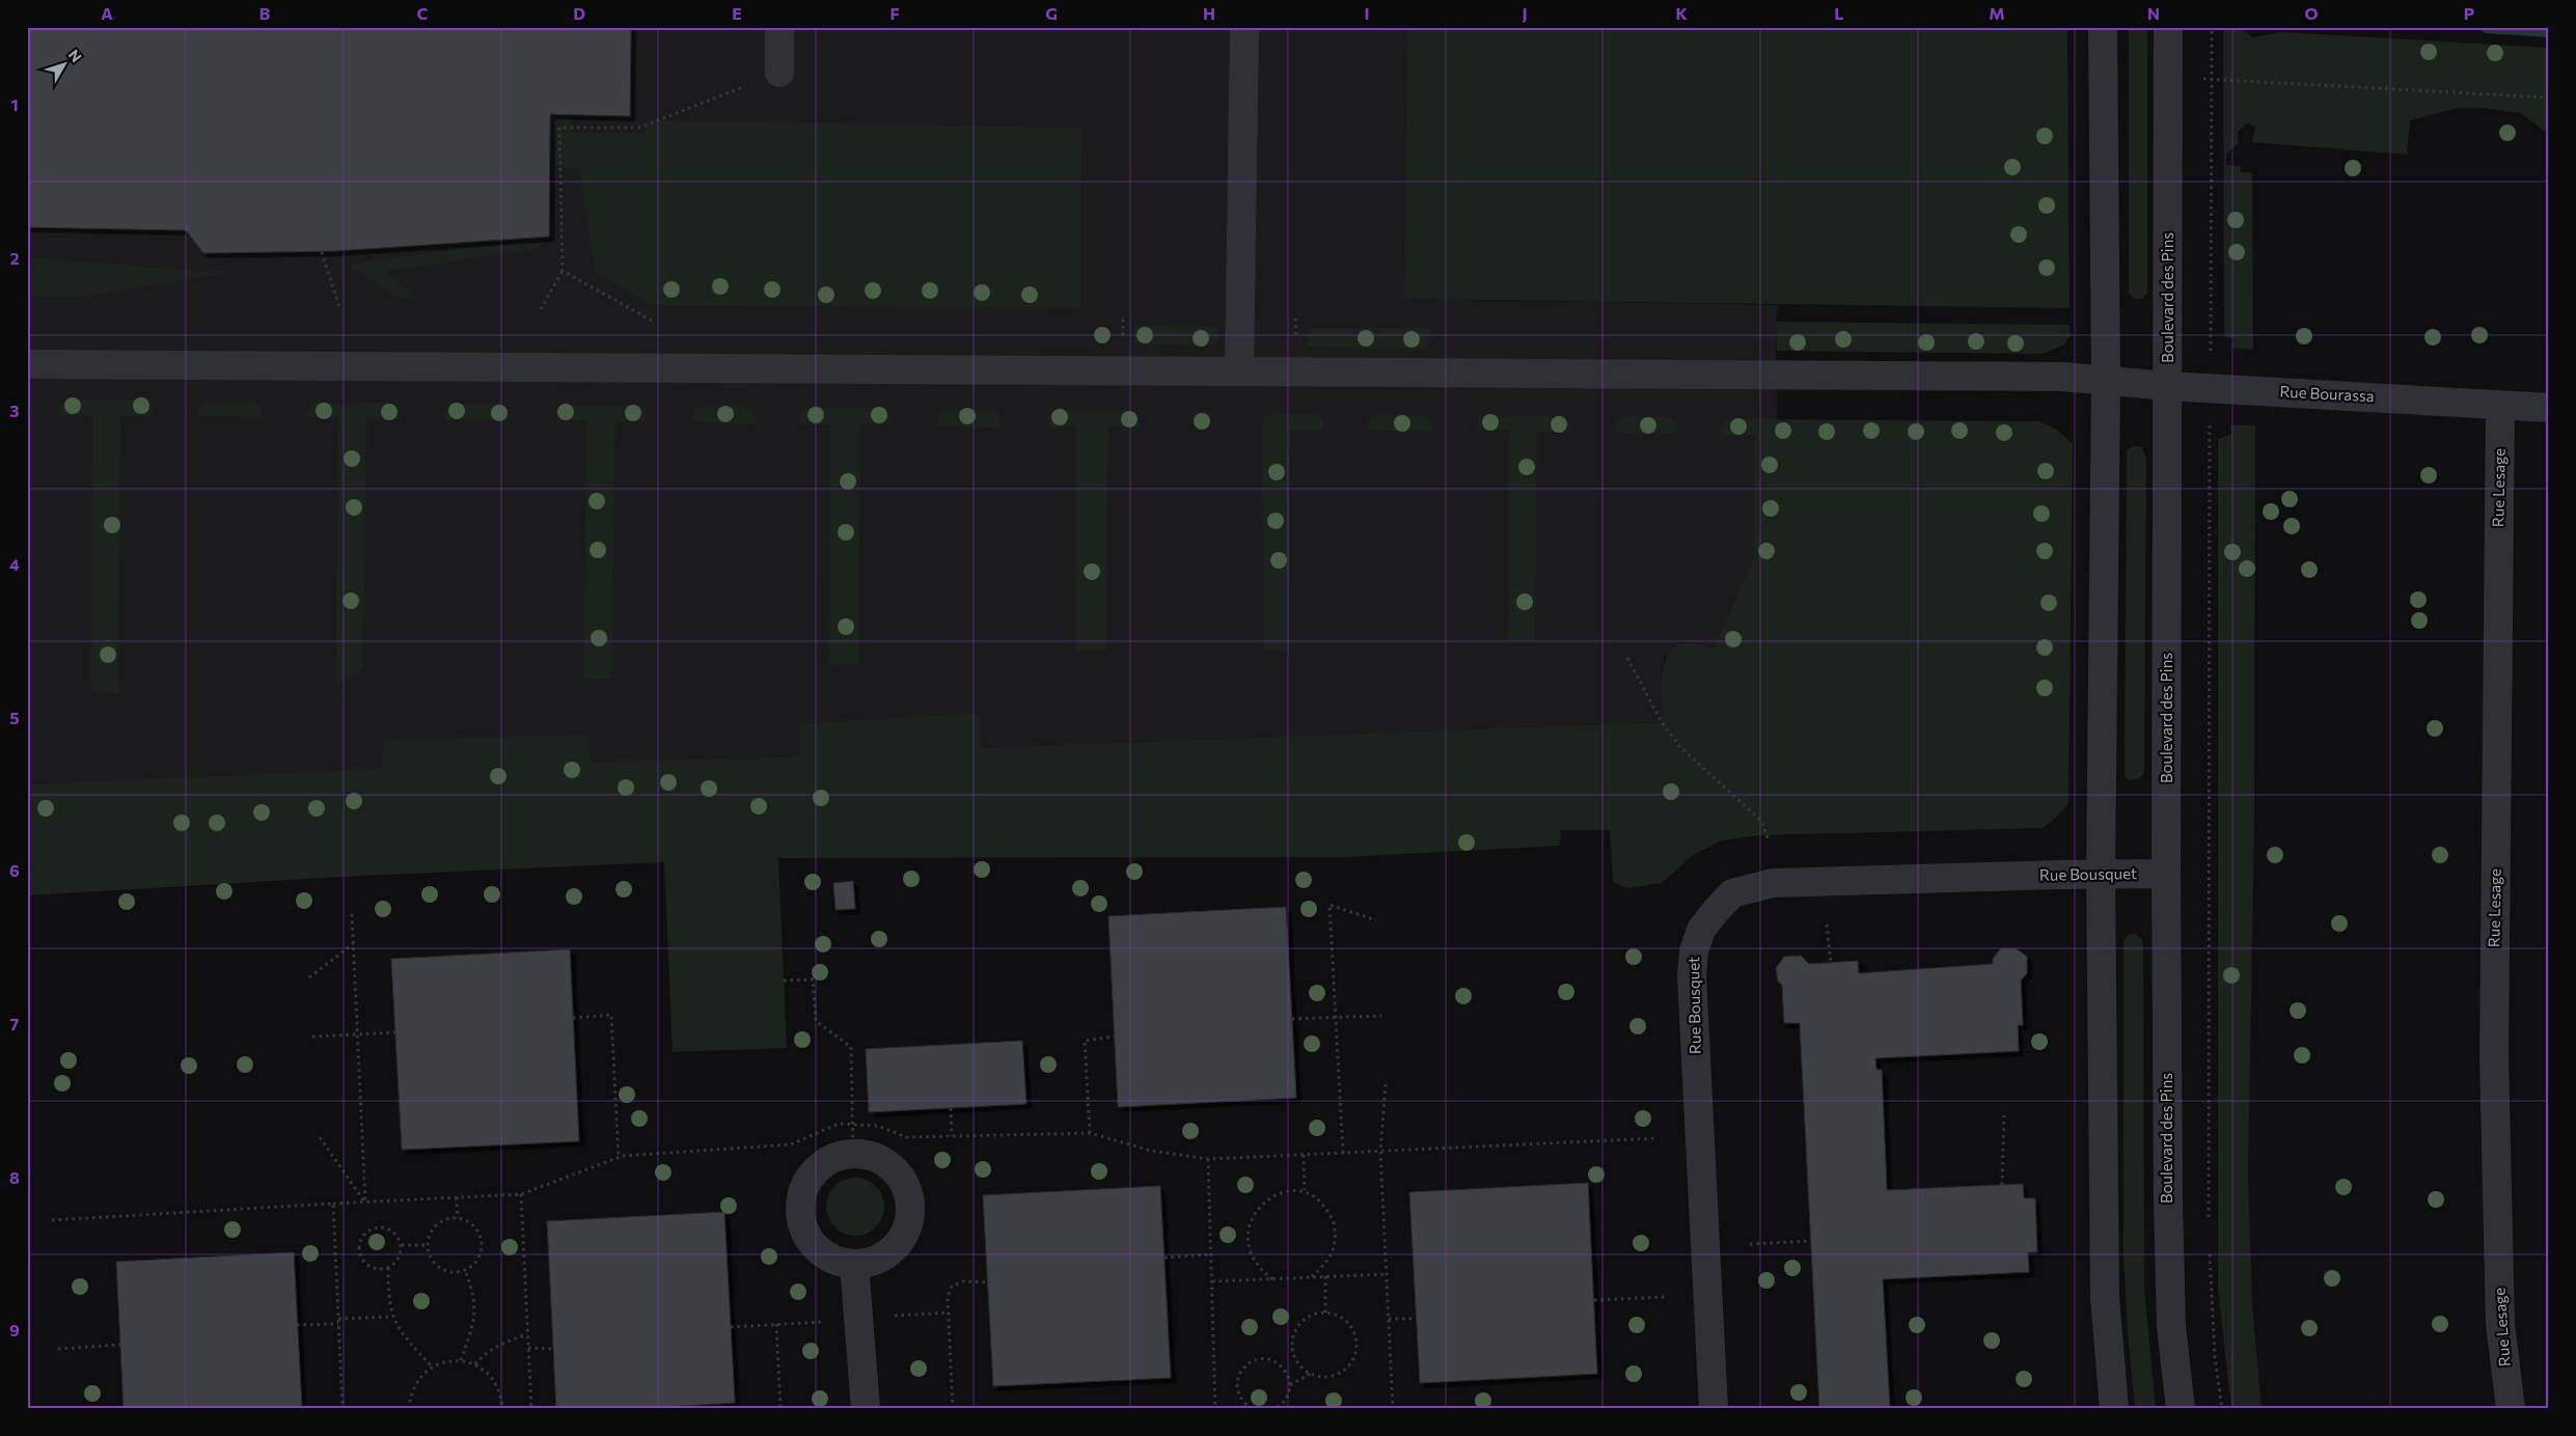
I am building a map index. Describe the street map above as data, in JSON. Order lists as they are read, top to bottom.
{
  "streets": {
    "street": [
      "Boulevard des Pins",
      "Rue Bourassa",
      "Rue Lesage",
      "Rue Bousquet"
    ]
  },
  "crossings": [
    ["Boulevard des Pins", "Rue Bourassa"],
    ["Boulevard des Pins", "Rue Bousquet"],
    ["Rue Bourassa", "Rue Lesage"]
  ],
  "north": "top right",
  "grid": {
    "columns": [
      "A",
      "B",
      "C",
      "D",
      "E",
      "F",
      "G",
      "H",
      "I",
      "J",
      "K",
      "L",
      "M",
      "N",
      "O",
      "P"
    ],
    "rows": [
      "1",
      "2",
      "3",
      "4",
      "5",
      "6",
      "7",
      "8",
      "9"
    ]
  }
}
